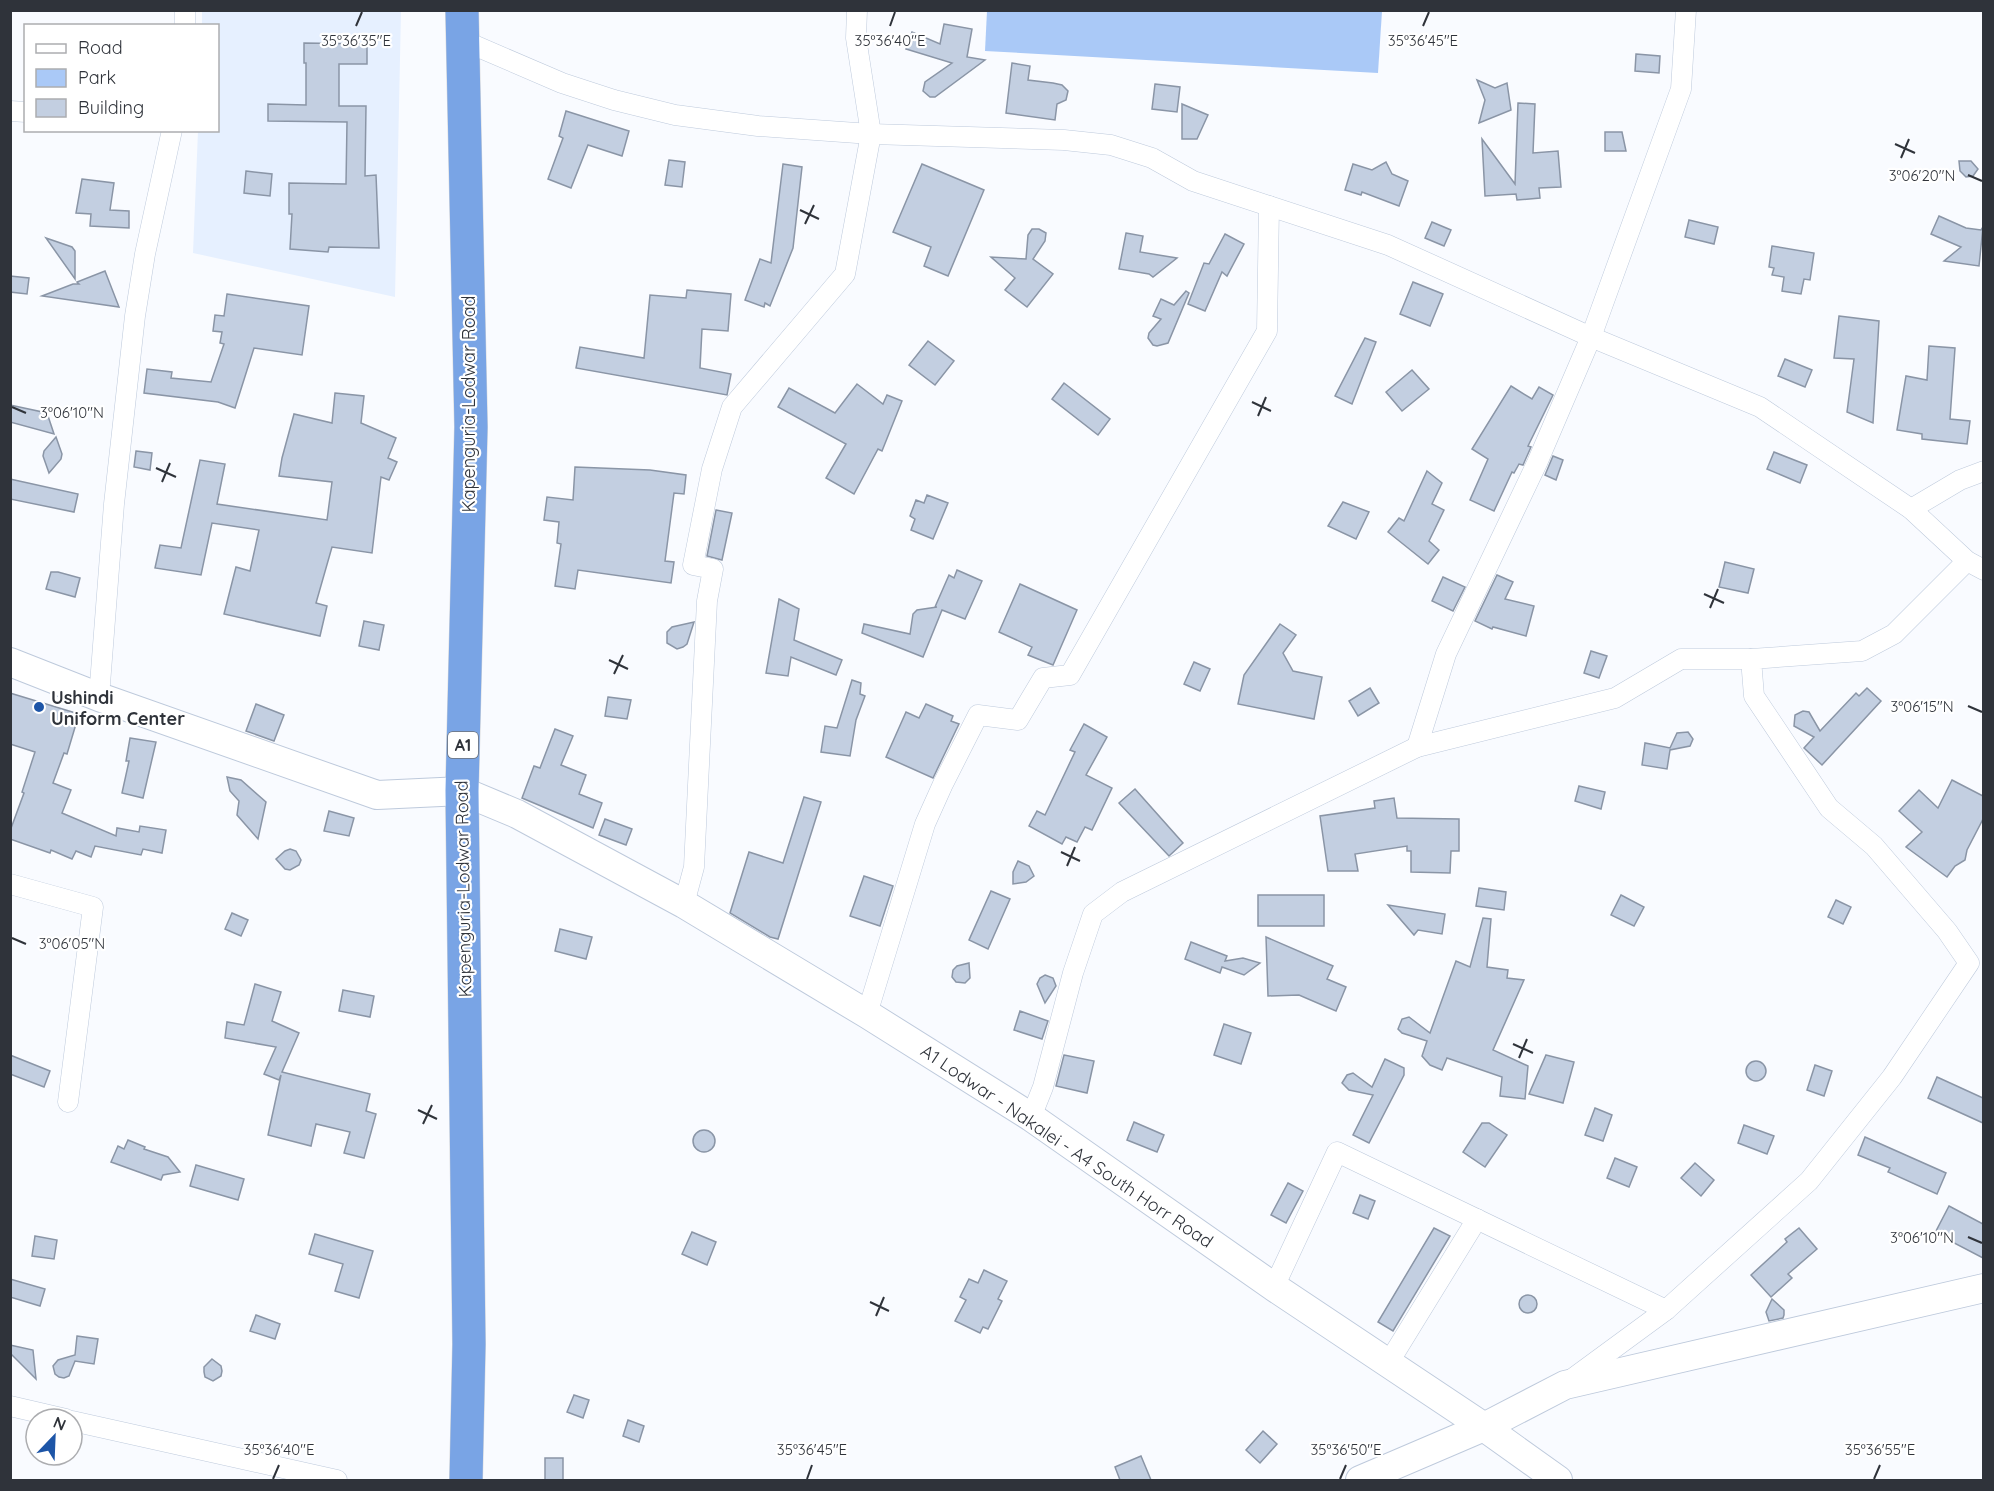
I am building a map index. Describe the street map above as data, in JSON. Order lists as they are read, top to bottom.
{
  "streets": {
    "highway": ["Kapenguria-Lodwar Road", "A1"],
    "main road": ["A1 Lodwar - Nakalei - A4 South Horr Road"]
  },
  "crossings": [
    ["Kapenguria-Lodwar Road", "A1 Lodwar - Nakalei - A4 South Horr Road"]
  ],
  "places": ["Ushindi Uniform Center"],
  "legend": ["Road", "Park", "Building"],
  "north": "top right",
  "coordinates": [
    "35°36'35\"E",
    "35°36'40\"E",
    "35°36'45\"E",
    "3°06'20\"N",
    "3°06'10\"N",
    "3°06'15\"N",
    "3°06'05\"N",
    "35°36'50\"E",
    "35°36'55\"E"
  ]
}
